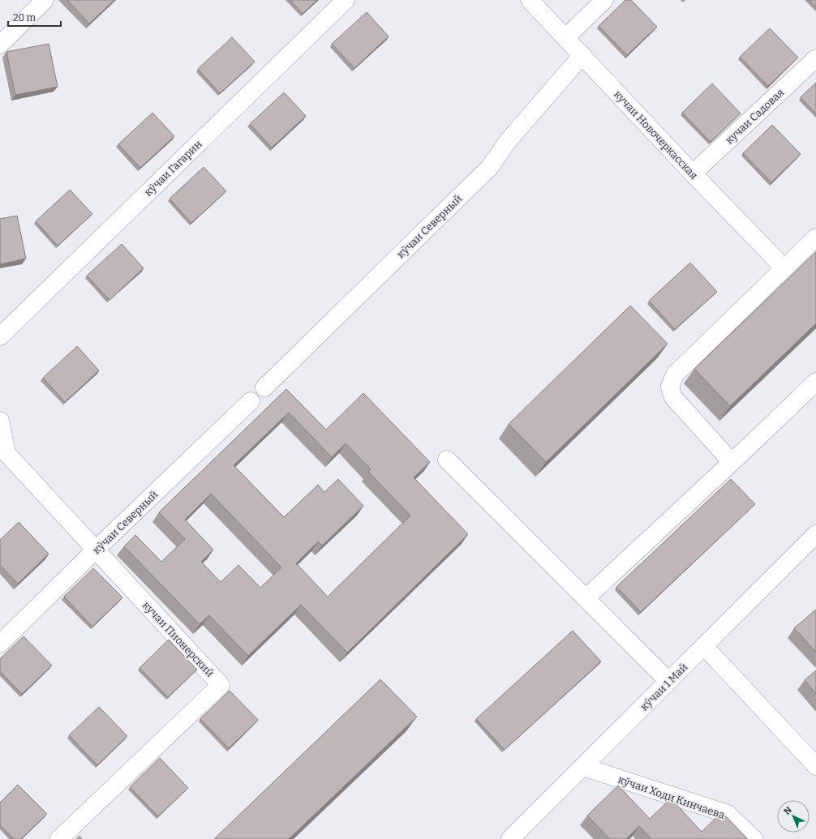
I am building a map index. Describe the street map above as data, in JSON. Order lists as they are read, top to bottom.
{
  "streets": {
    "street": [
      "кучаи Садовая",
      "кучаи Новочеркасская",
      "кӯчаи Гагарин",
      "кӯчаи Северный",
      "кучаи Пионерский",
      "кӯчаи 1 Май",
      "кӯчаи Ходи Кинчаева"
    ]
  },
  "crossings": [
    ["кучаи Садовая", "кучаи Новочеркасская"],
    ["кучаи Новочеркасская", "кӯчаи Северный"],
    ["кӯчаи Северный", "кучаи Пионерский"],
    ["кӯчаи 1 Май", "кӯчаи Ходи Кинчаева"]
  ],
  "scale_bar": "20 m",
  "north": "top left"
}
